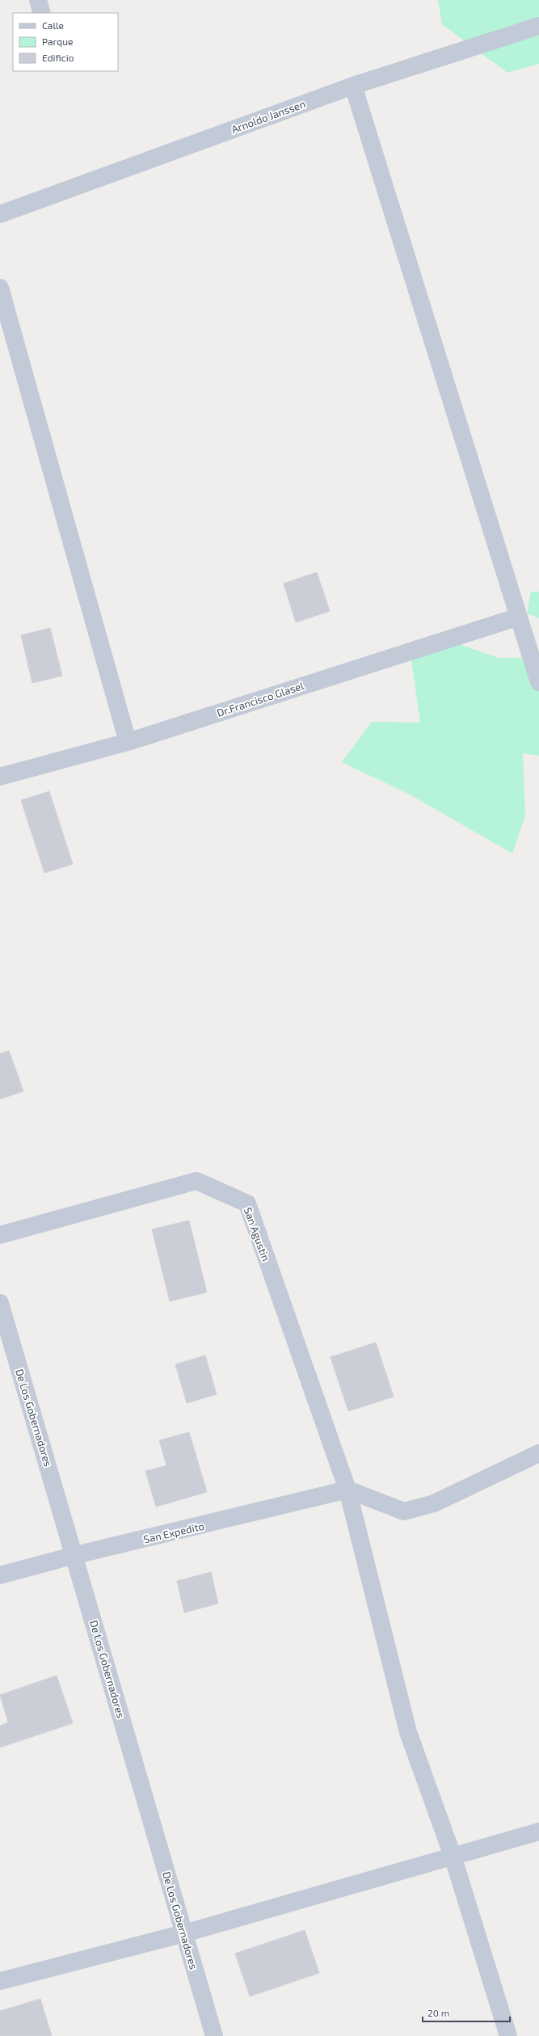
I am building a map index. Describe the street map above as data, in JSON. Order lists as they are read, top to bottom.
{
  "streets": {
    "street": [
      "Arnoldo Janssen",
      "Dr.Francisco Glasel",
      "San Agustin",
      "De Los Gobernadores",
      "San Expedito"
    ]
  },
  "crossings": [
    ["San Agustin", "San Expedito"],
    ["De Los Gobernadores", "San Expedito"]
  ],
  "legend": ["Calle", "Parque", "Edificio"],
  "scale_bar": "20 m"
}
